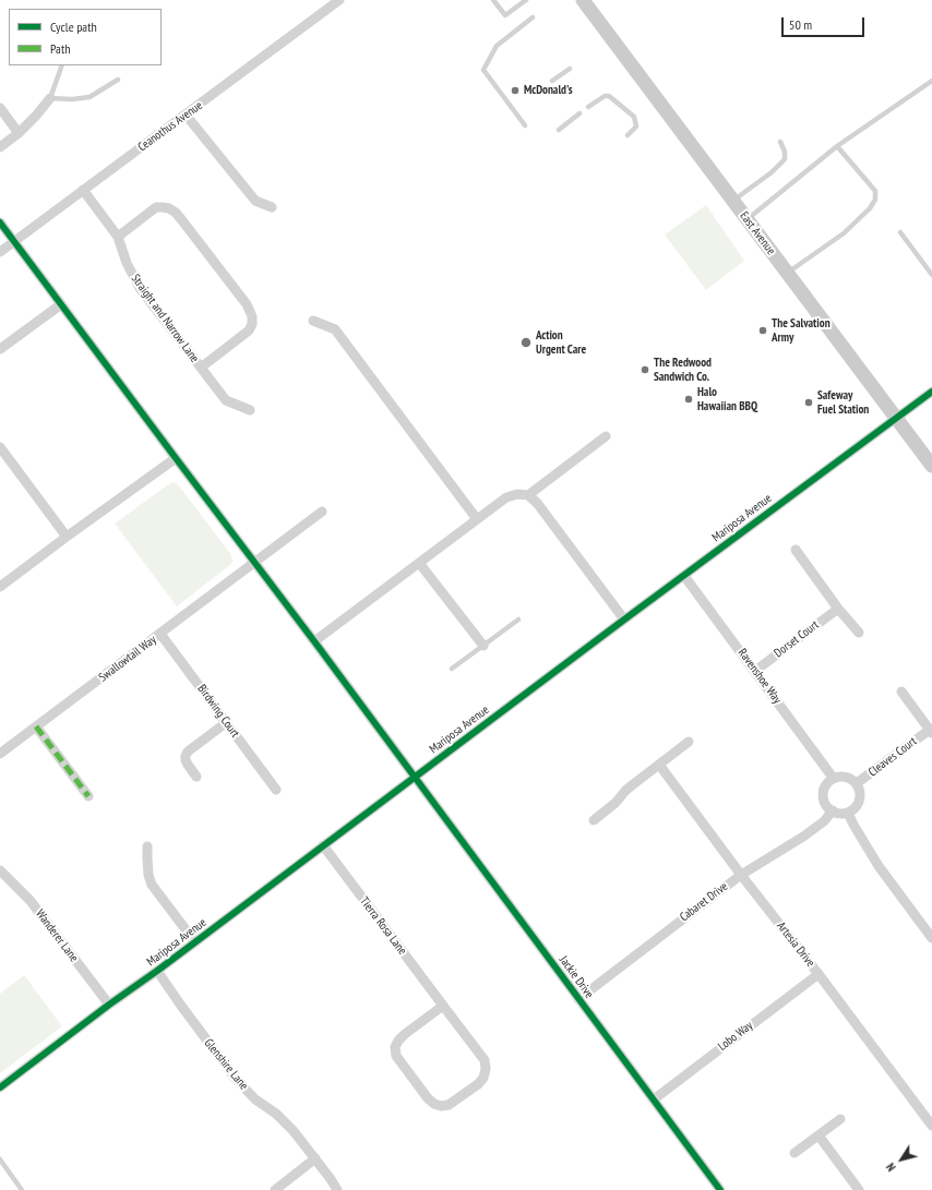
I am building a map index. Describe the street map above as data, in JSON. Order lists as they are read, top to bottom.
{
  "streets": {
    "main road": ["East Avenue"],
    "street": [
      "Ceanothus Avenue",
      "Straight and Narrow Lane",
      "Mariposa Avenue",
      "Dorset Court",
      "Swallowtail Way",
      "Ravenshoe Way",
      "Birdwing Court",
      "Cleaves Court",
      "Cabaret Drive",
      "Tierra Rosa Lane",
      "Wanderer Lane",
      "Artesia Drive",
      "Jackie Drive",
      "Lobo Way",
      "Glenshire Lane"
    ]
  },
  "crossings": [
    ["Ceanothus Avenue", "Straight and Narrow Lane"],
    ["Ceanothus Avenue", "Jackie Drive"],
    ["East Avenue", "Mariposa Avenue"],
    ["Mariposa Avenue", "Ravenshoe Way"],
    ["Mariposa Avenue", "Tierra Rosa Lane"],
    ["Mariposa Avenue", "Wanderer Lane"],
    ["Mariposa Avenue", "Jackie Drive"],
    ["Mariposa Avenue", "Glenshire Lane"],
    ["Dorset Court", "Ravenshoe Way"],
    ["Swallowtail Way", "Birdwing Court"],
    ["Swallowtail Way", "Jackie Drive"],
    ["Ravenshoe Way", "Cleaves Court"],
    ["Ravenshoe Way", "Cabaret Drive"],
    ["Cleaves Court", "Cabaret Drive"],
    ["Cabaret Drive", "Artesia Drive"],
    ["Cabaret Drive", "Jackie Drive"],
    ["Artesia Drive", "Lobo Way"],
    ["Jackie Drive", "Lobo Way"]
  ],
  "places": [
    "McDonald's",
    "The Salvation Army",
    "Action Urgent Care",
    "The Redwood Sandwich Co.",
    "Halo Hawaiian BBQ",
    "Safeway Fuel Station"
  ],
  "legend": ["Cycle path", "Path"],
  "scale_bar": "50 m",
  "north": "bottom left"
}
